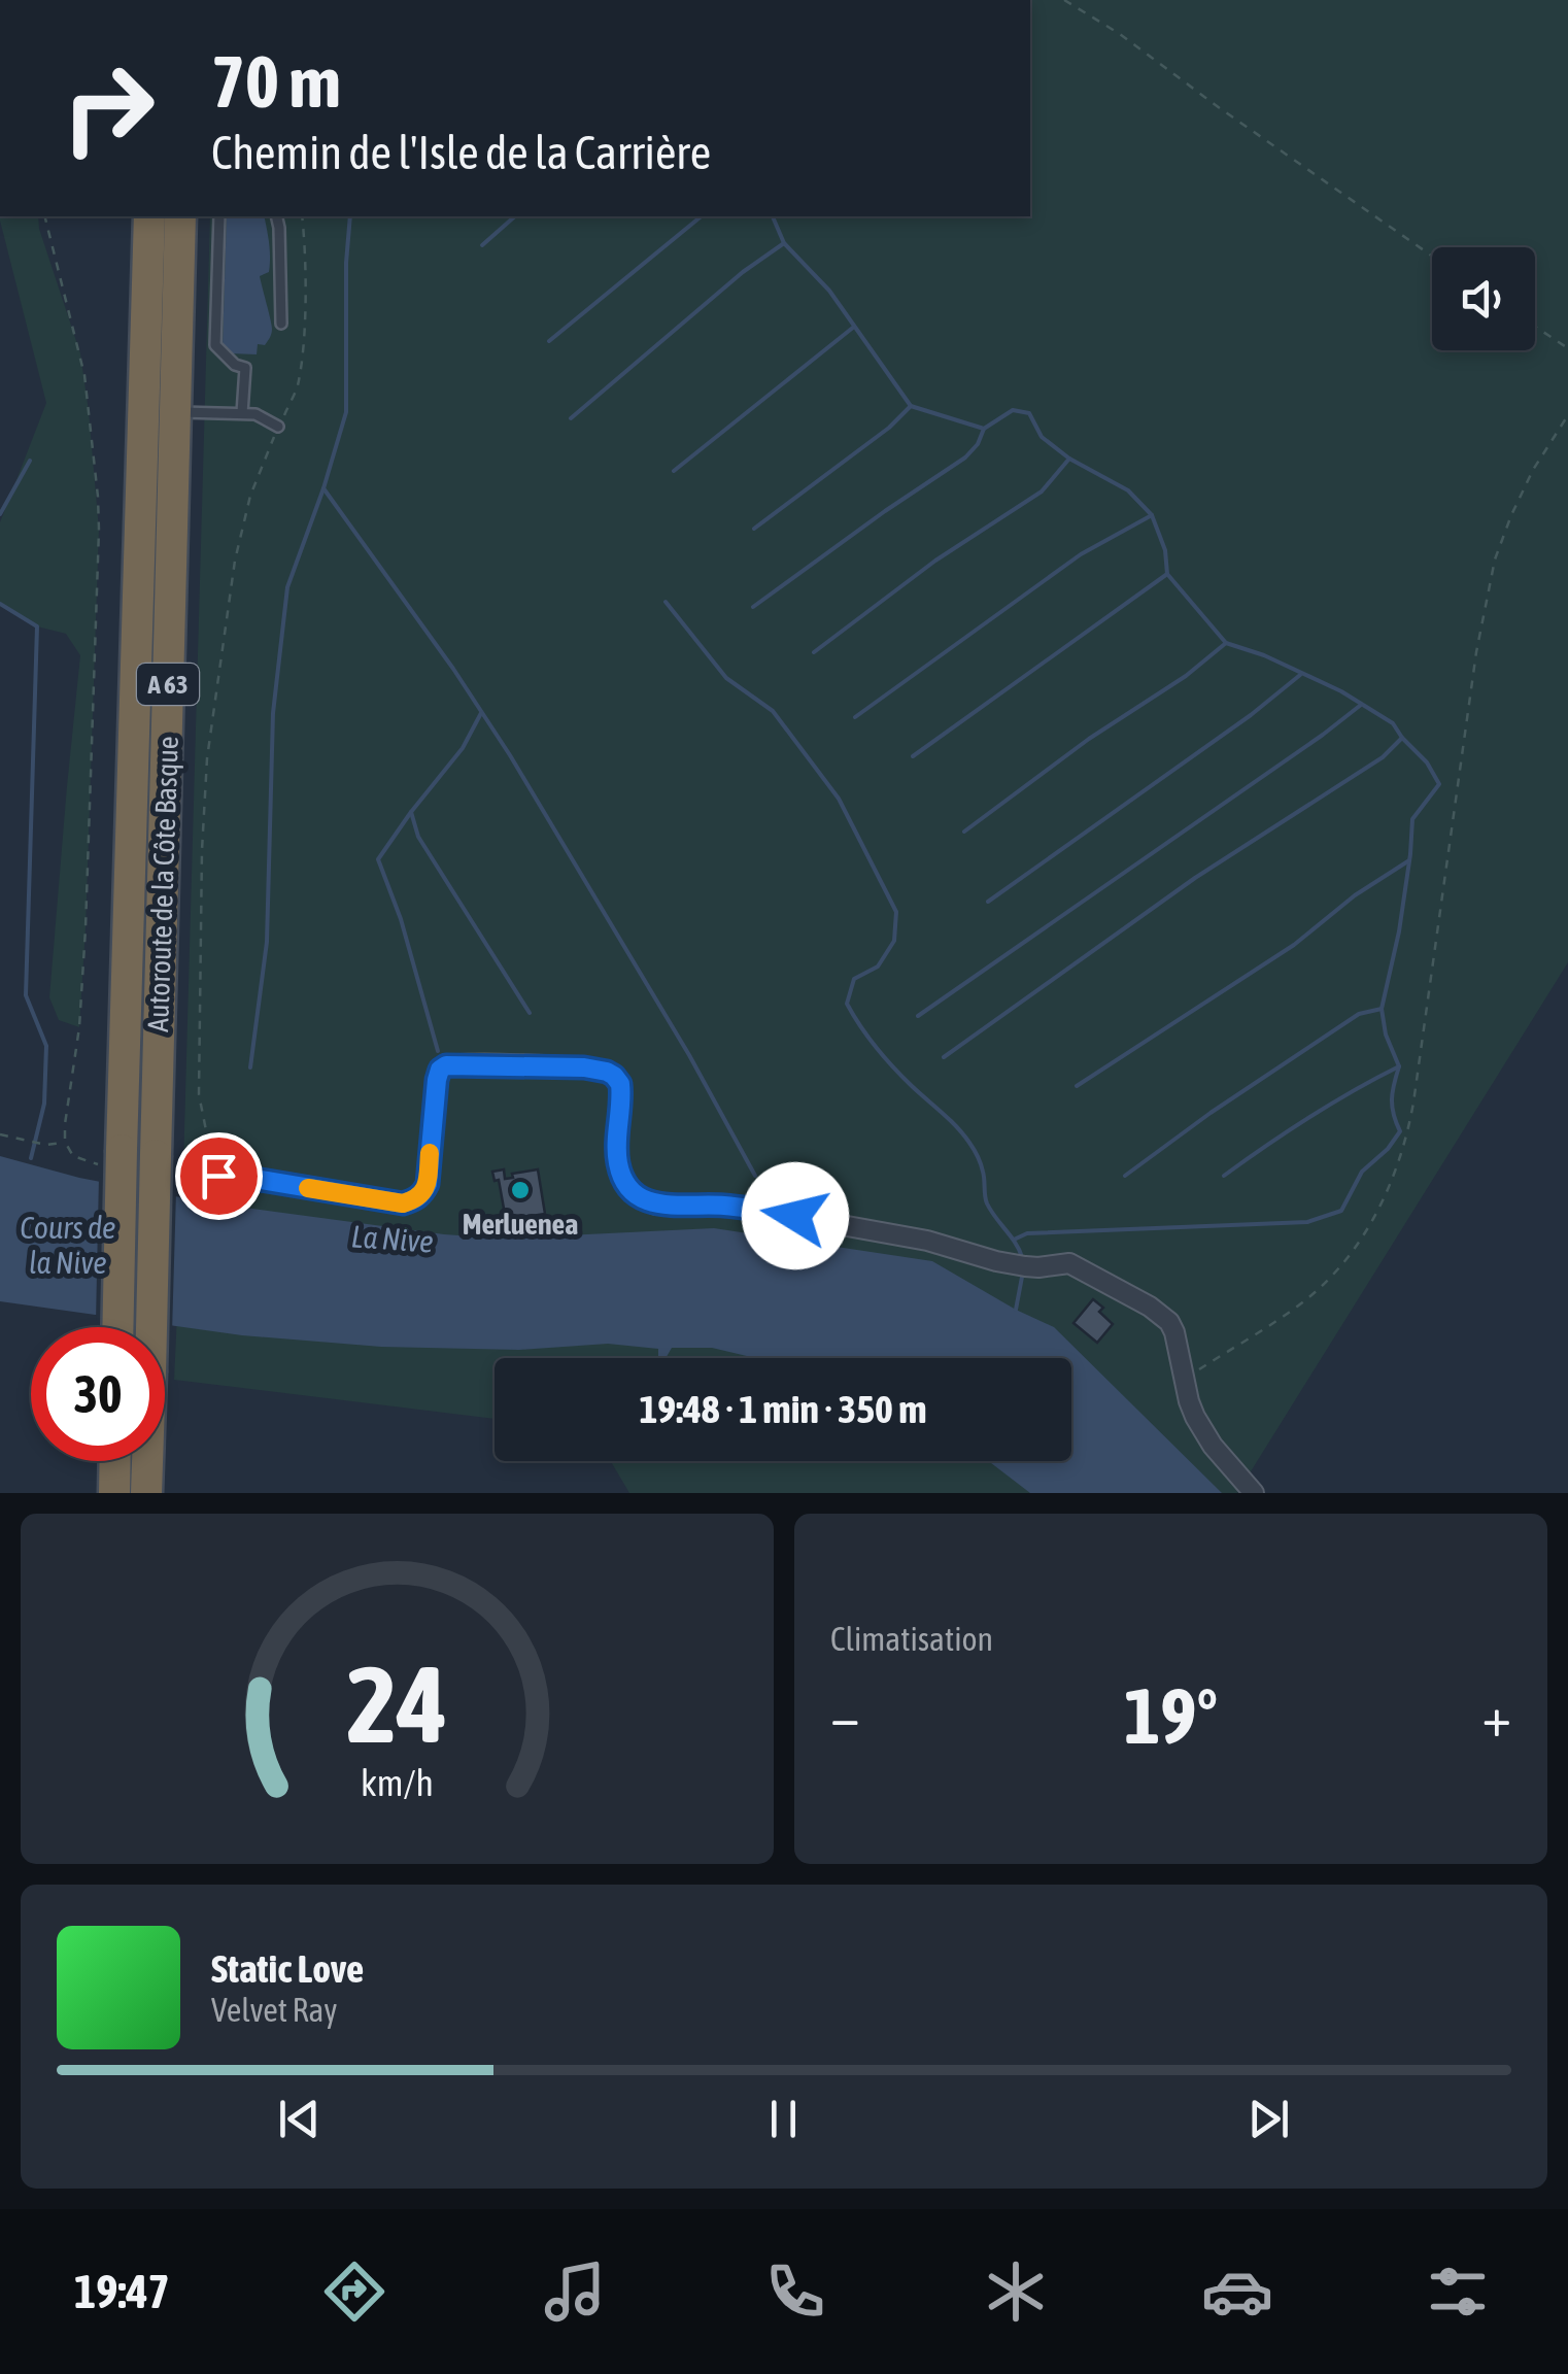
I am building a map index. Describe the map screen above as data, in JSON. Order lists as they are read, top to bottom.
{
  "streets": {
    "highway": ["A 63", "Autoroute de la Côte Basque"]
  },
  "water": ["Cours de la Nive", "La Nive"],
  "places": ["Merluenea"],
  "page": {
    "turn": ["70 m", "Chemin de l'Isle de la Carrière"],
    "limit": "30",
    "trip": "19:48 · 1 min · 350 m",
    "tile": "Climatisation",
    "heat": ["−", "19°", "+"],
    "song": ["Static Love", "Velvet Ray"],
    "tabs": "19:47",
    "gauge": ["24", "km/h"]
  }
}
